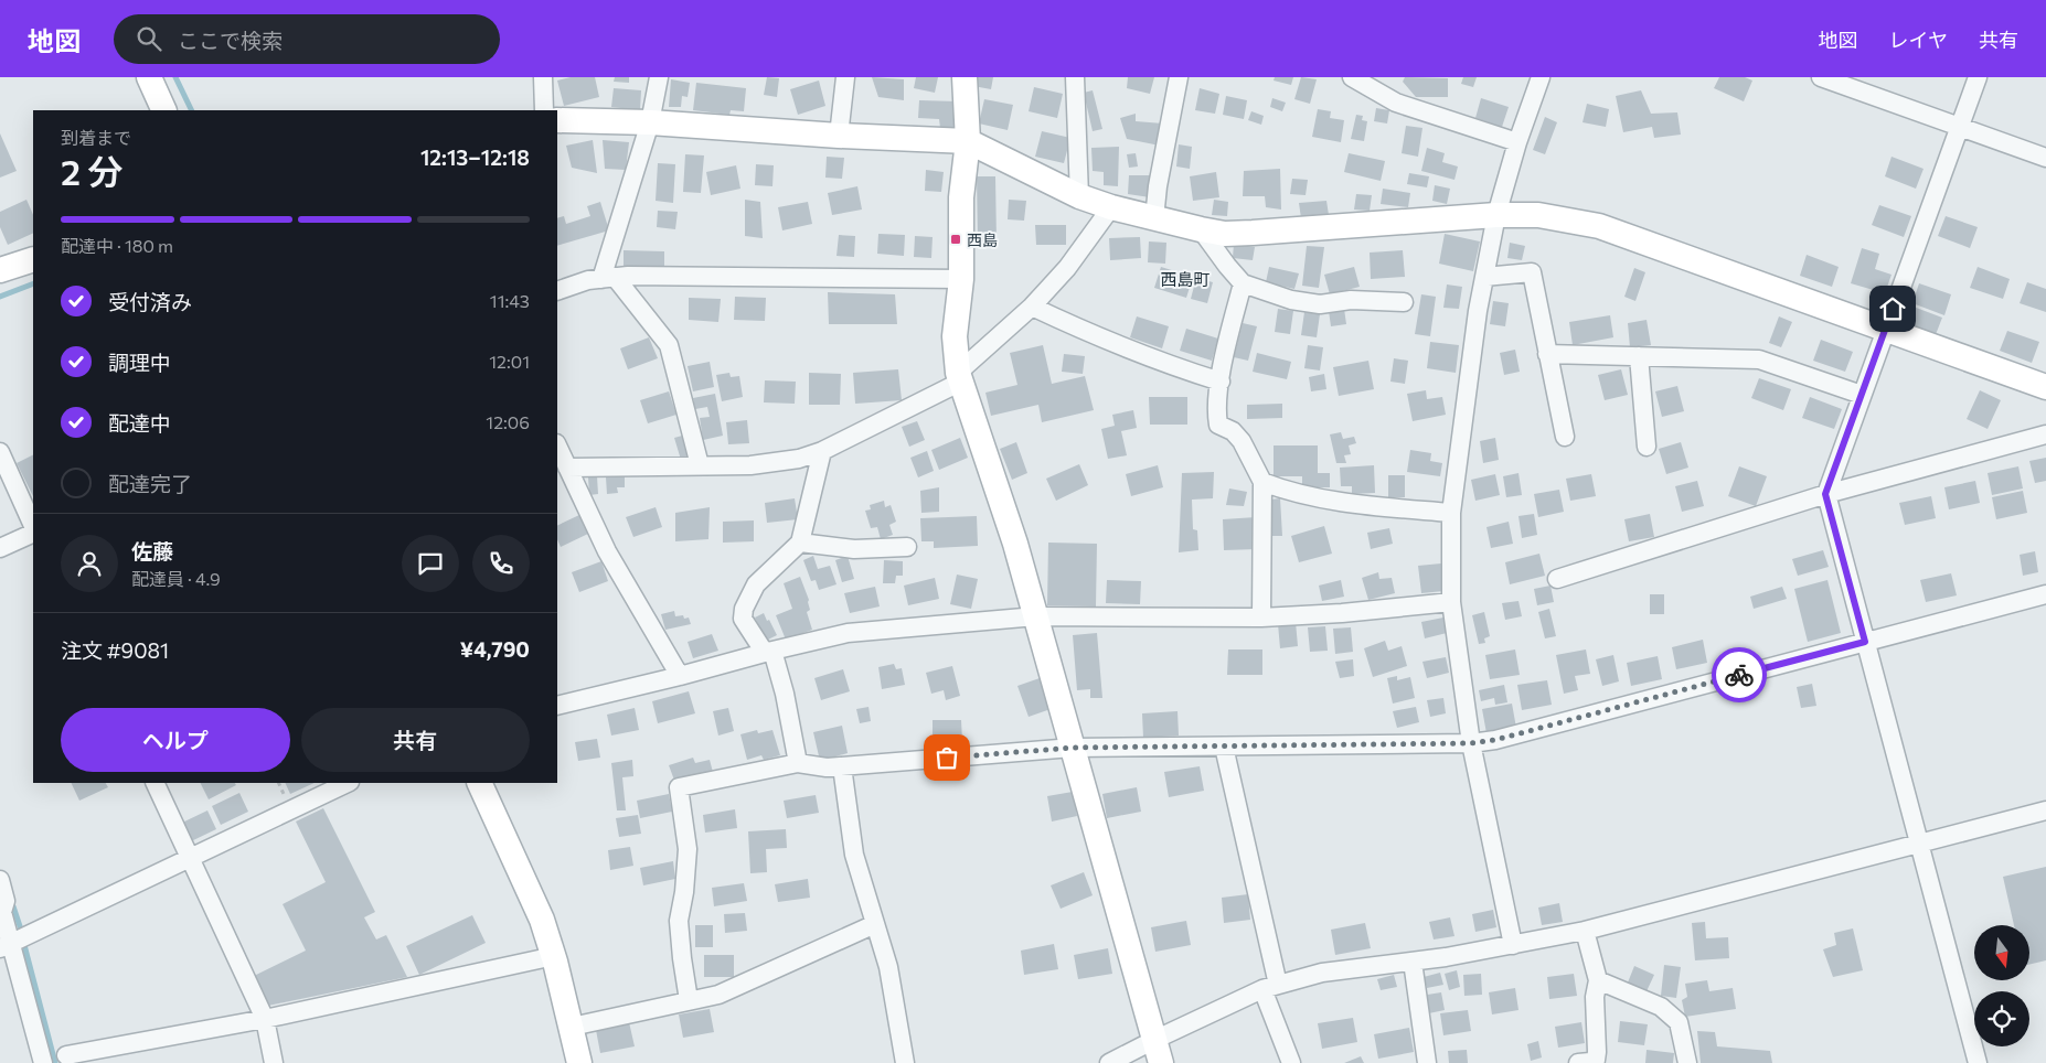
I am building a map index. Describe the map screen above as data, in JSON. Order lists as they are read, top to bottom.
{
  "districts": ["西島町"],
  "places": {
    "transit": ["西島"]
  },
  "north": "bottom",
  "page": {
    "header": "地図",
    "search": "ここで検索",
    "nav": ["地図", "レイヤ", "共有"],
    "heading": ["2 分", "到着まで", "12:13–12:18"],
    "panel": [
      "佐藤",
      "配達員 · 4.9",
      "注文 #9081",
      "¥4,790"
    ],
    "bar": "配達中 · 180 m",
    "list": [
      ["受付済み", "11:43"],
      ["調理中", "12:01"],
      ["配達中", "12:06"],
      "配達完了"
    ],
    "buttons": ["ヘルプ", "共有"]
  }
}
